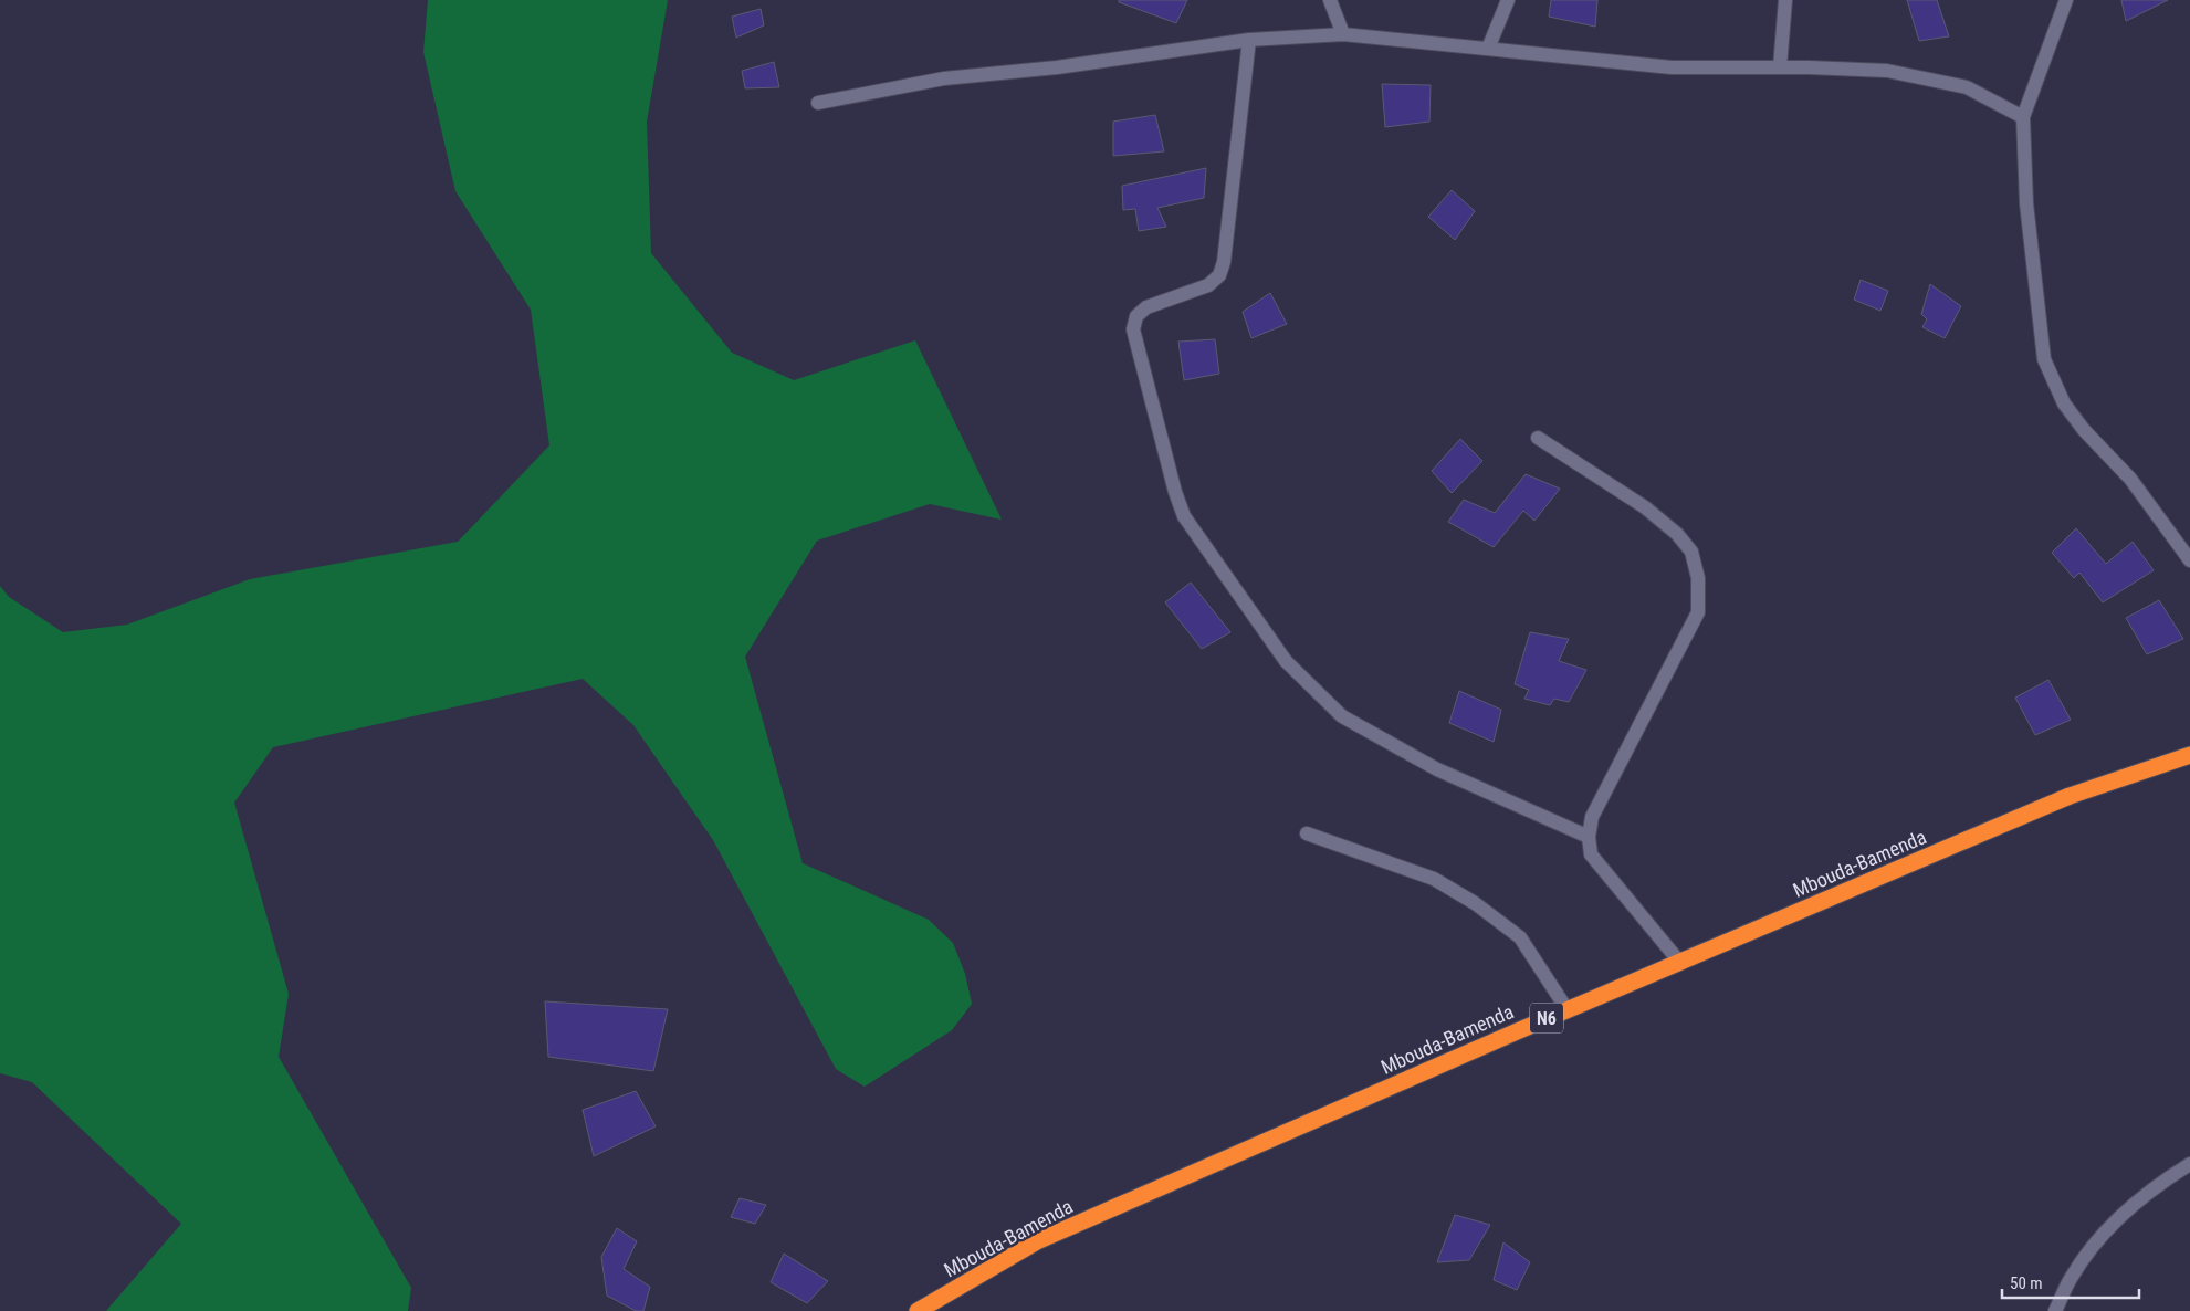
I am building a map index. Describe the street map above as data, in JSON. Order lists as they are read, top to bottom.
{
  "streets": {
    "highway": ["Mbouda-Bamenda", "N6"]
  },
  "scale_bar": "50 m"
}
